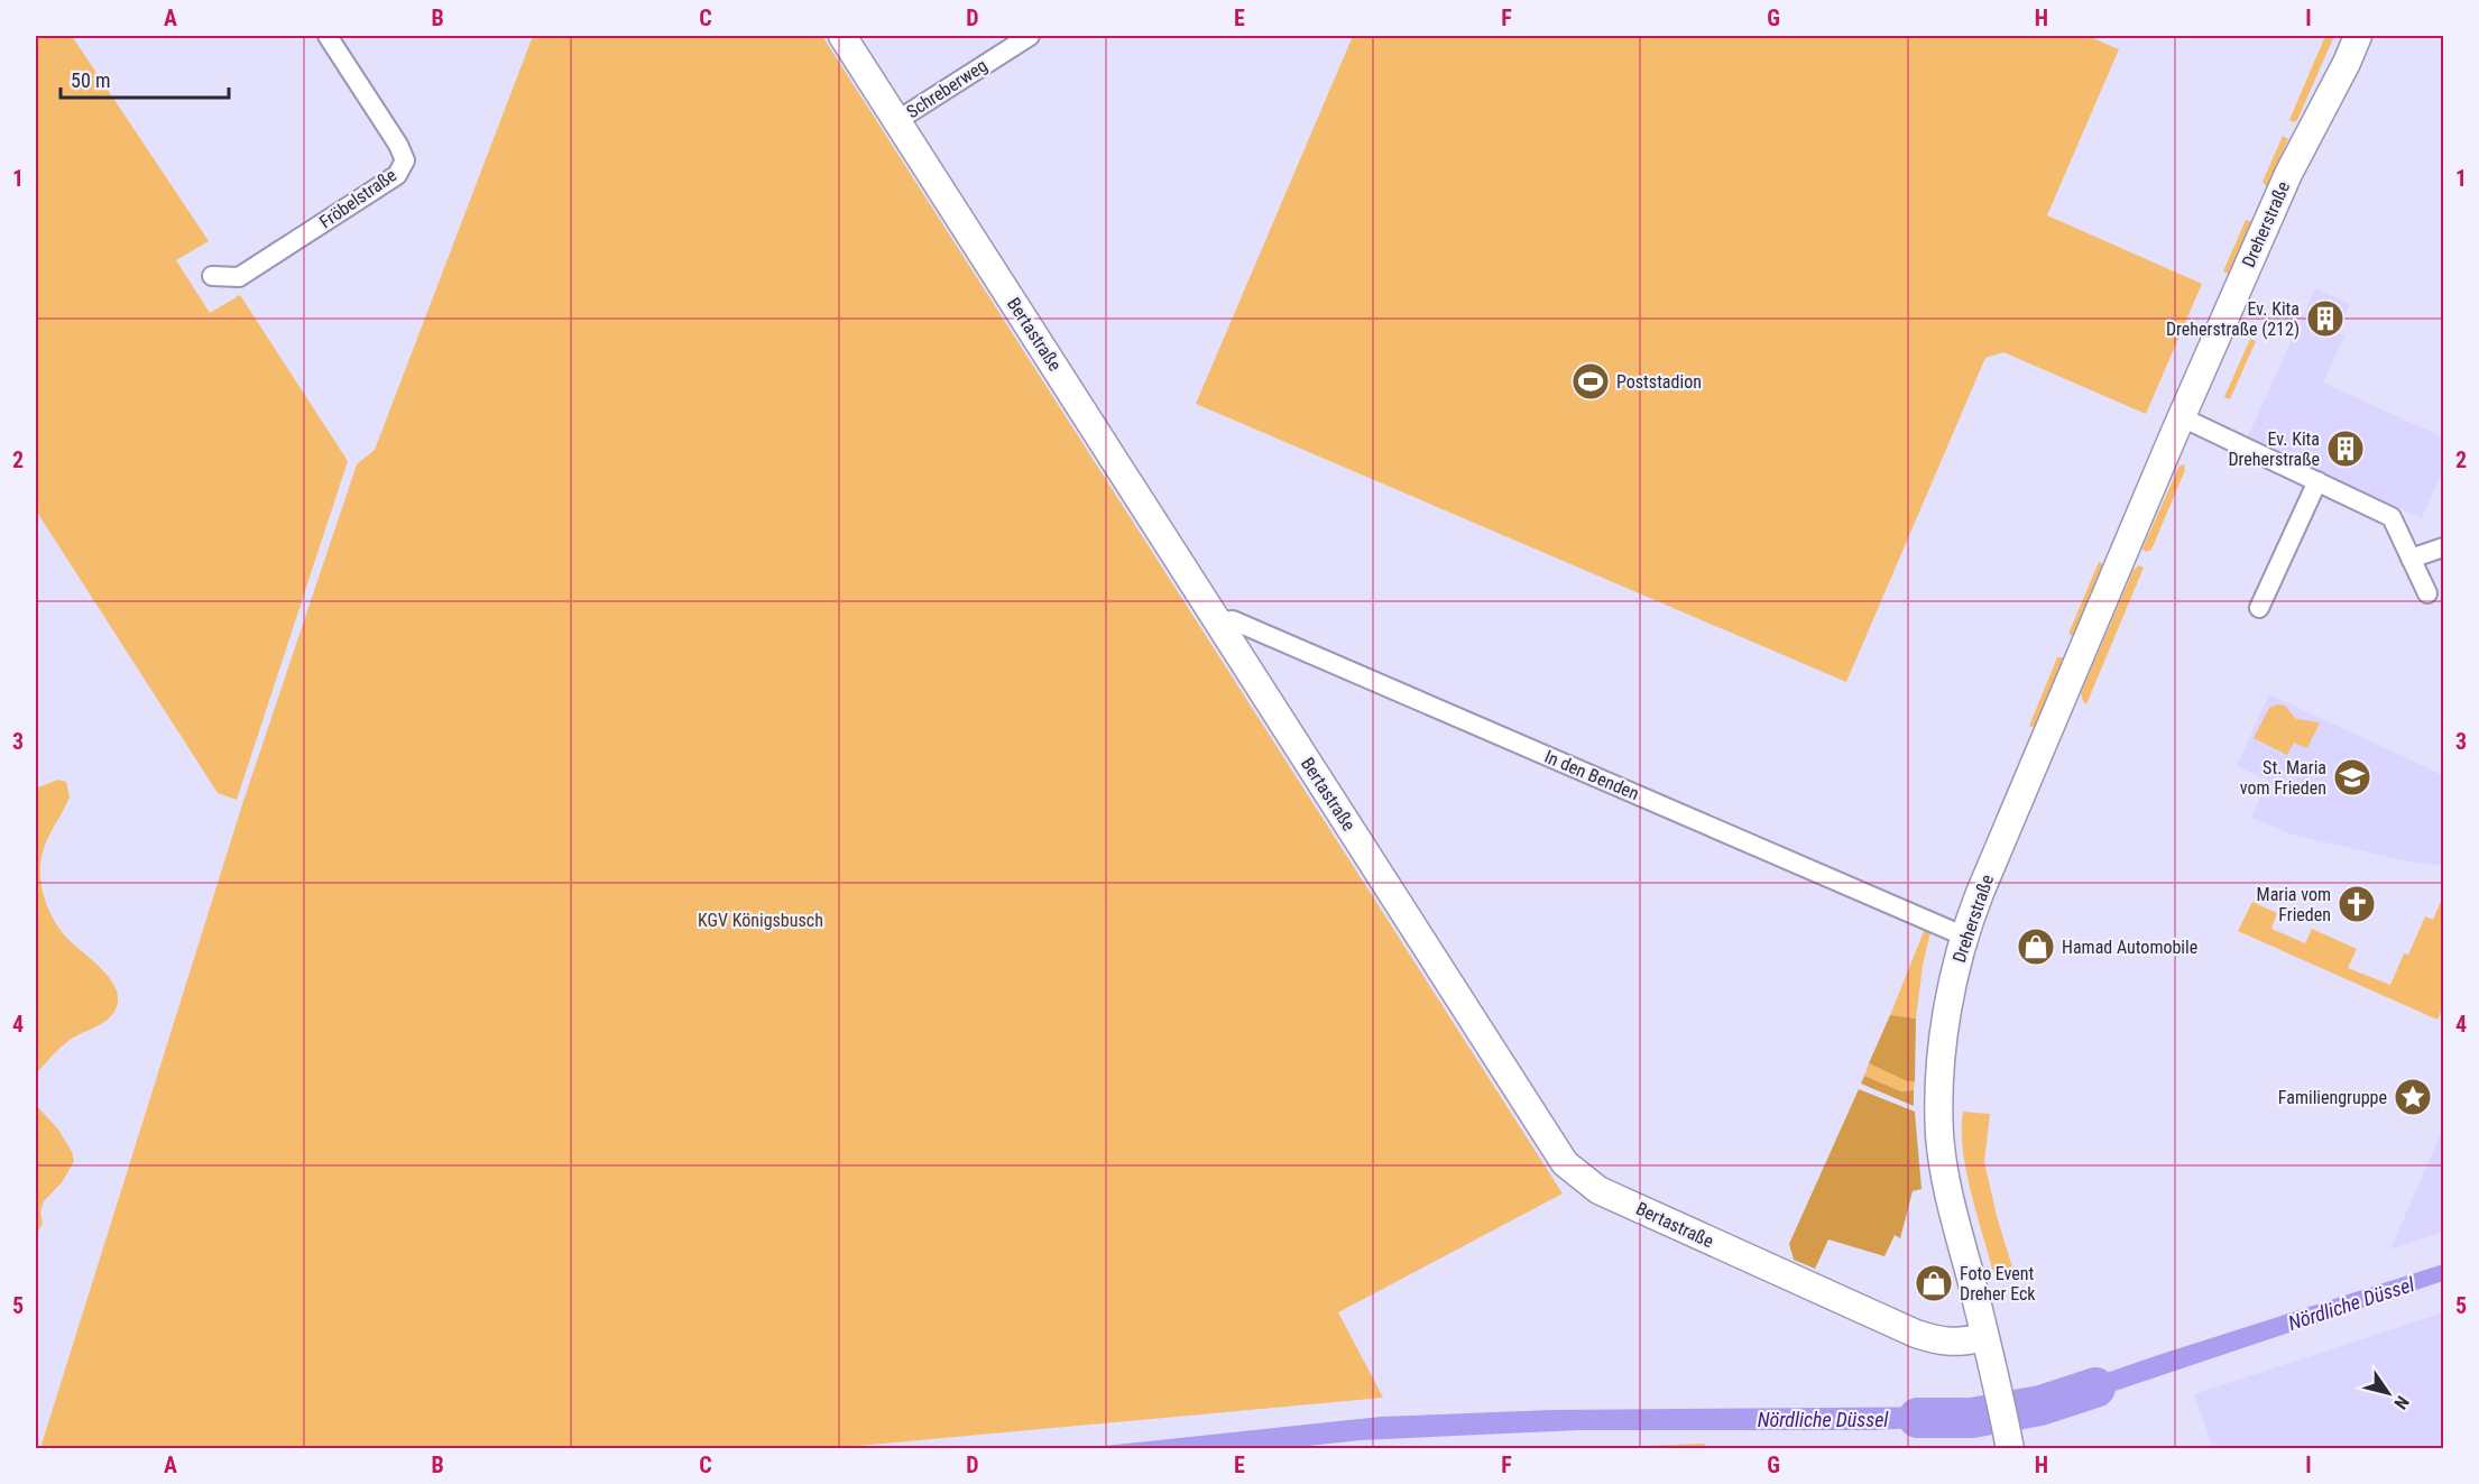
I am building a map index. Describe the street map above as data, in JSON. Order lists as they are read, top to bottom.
{
  "streets": {
    "street": [
      "Schreberweg",
      "Fröbelstraße",
      "Dreherstraße",
      "Bertastraße",
      "In den Benden"
    ]
  },
  "crossings": [
    ["Schreberweg", "Bertastraße"],
    ["Dreherstraße", "Bertastraße"],
    ["Dreherstraße", "In den Benden"],
    ["Bertastraße", "In den Benden"]
  ],
  "water": ["Nördliche Düssel"],
  "parks": ["KGV Königsbusch"],
  "places": {
    "building": ["Ev. Kita Dreherstraße (212)", "Ev. Kita Dreherstraße"],
    "sports": ["Poststadion"],
    "school or university": ["St. Maria vom Frieden"],
    "church": ["Maria vom Frieden"],
    "shop": ["Hamad Automobile", "Foto Event Dreher Eck"],
    "place": ["Familiengruppe"]
  },
  "scale_bar": "50 m",
  "north": "bottom right",
  "grid": {
    "columns": [
      "A",
      "B",
      "C",
      "D",
      "E",
      "F",
      "G",
      "H",
      "I"
    ],
    "rows": [
      "1",
      "2",
      "3",
      "4",
      "5"
    ]
  }
}
